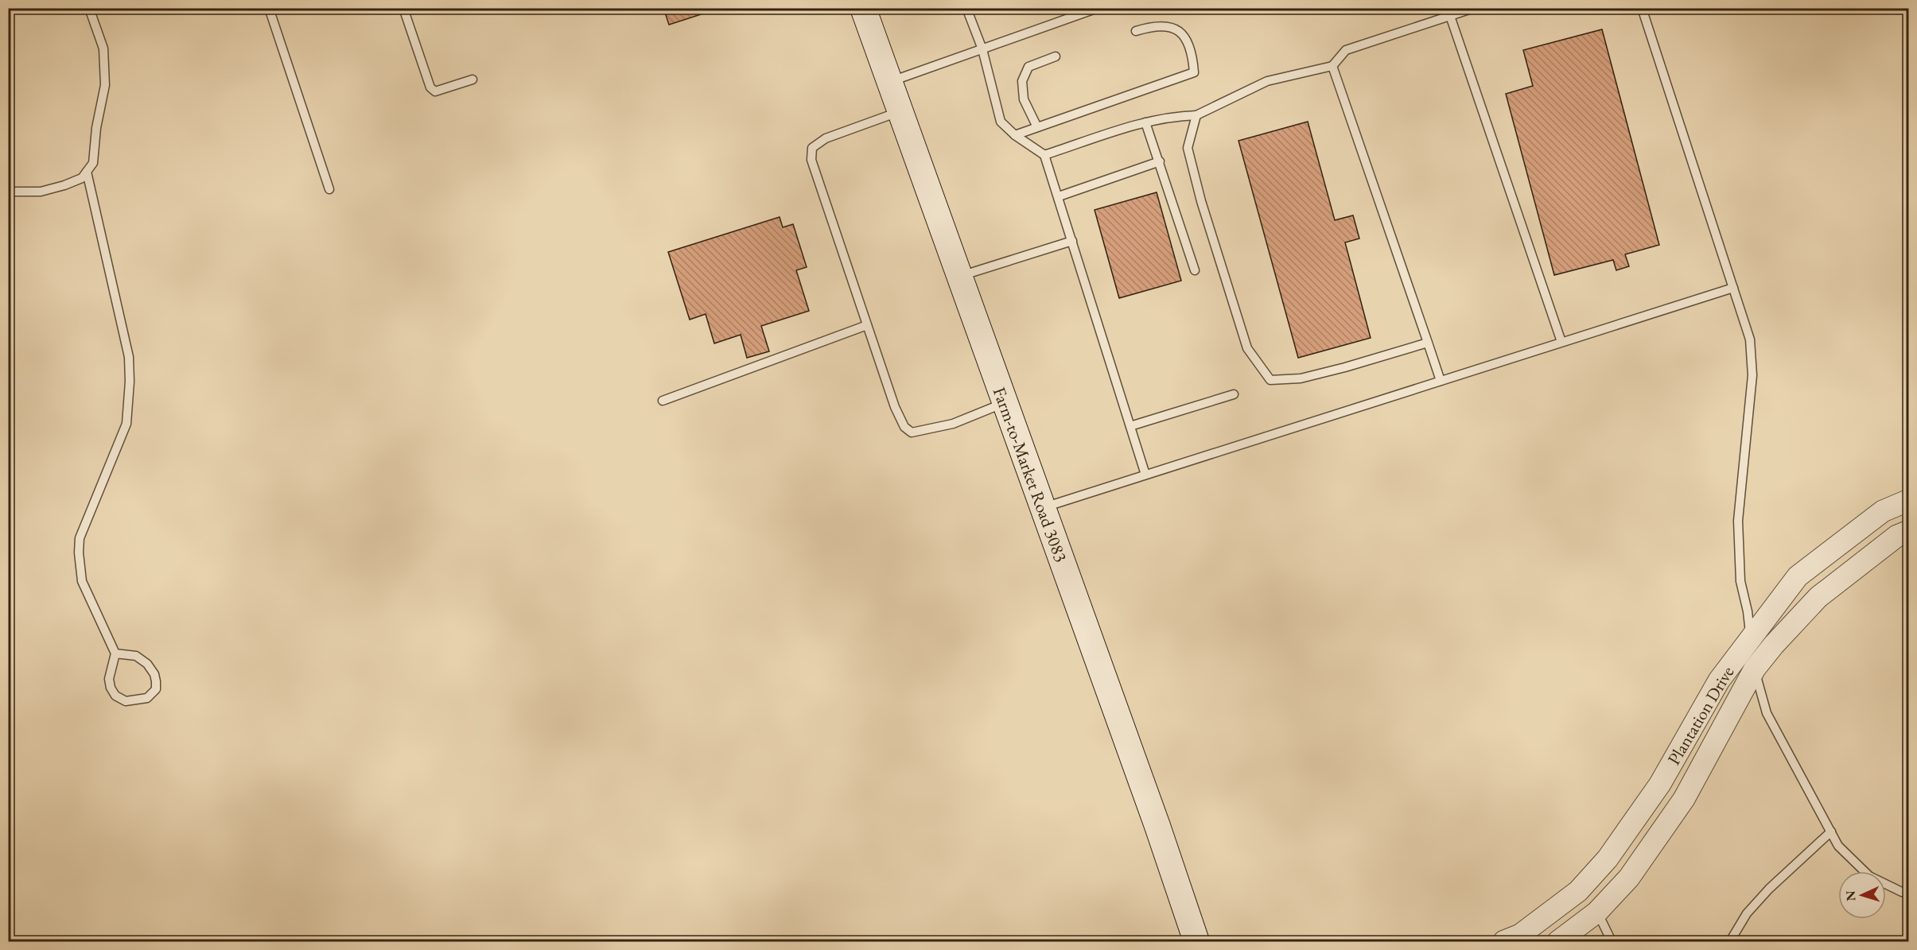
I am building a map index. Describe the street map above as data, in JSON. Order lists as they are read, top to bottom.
{
  "streets": {
    "main road": ["Farm-to-Market Road 3083"],
    "street": ["Plantation Drive"]
  },
  "north": "left"
}
